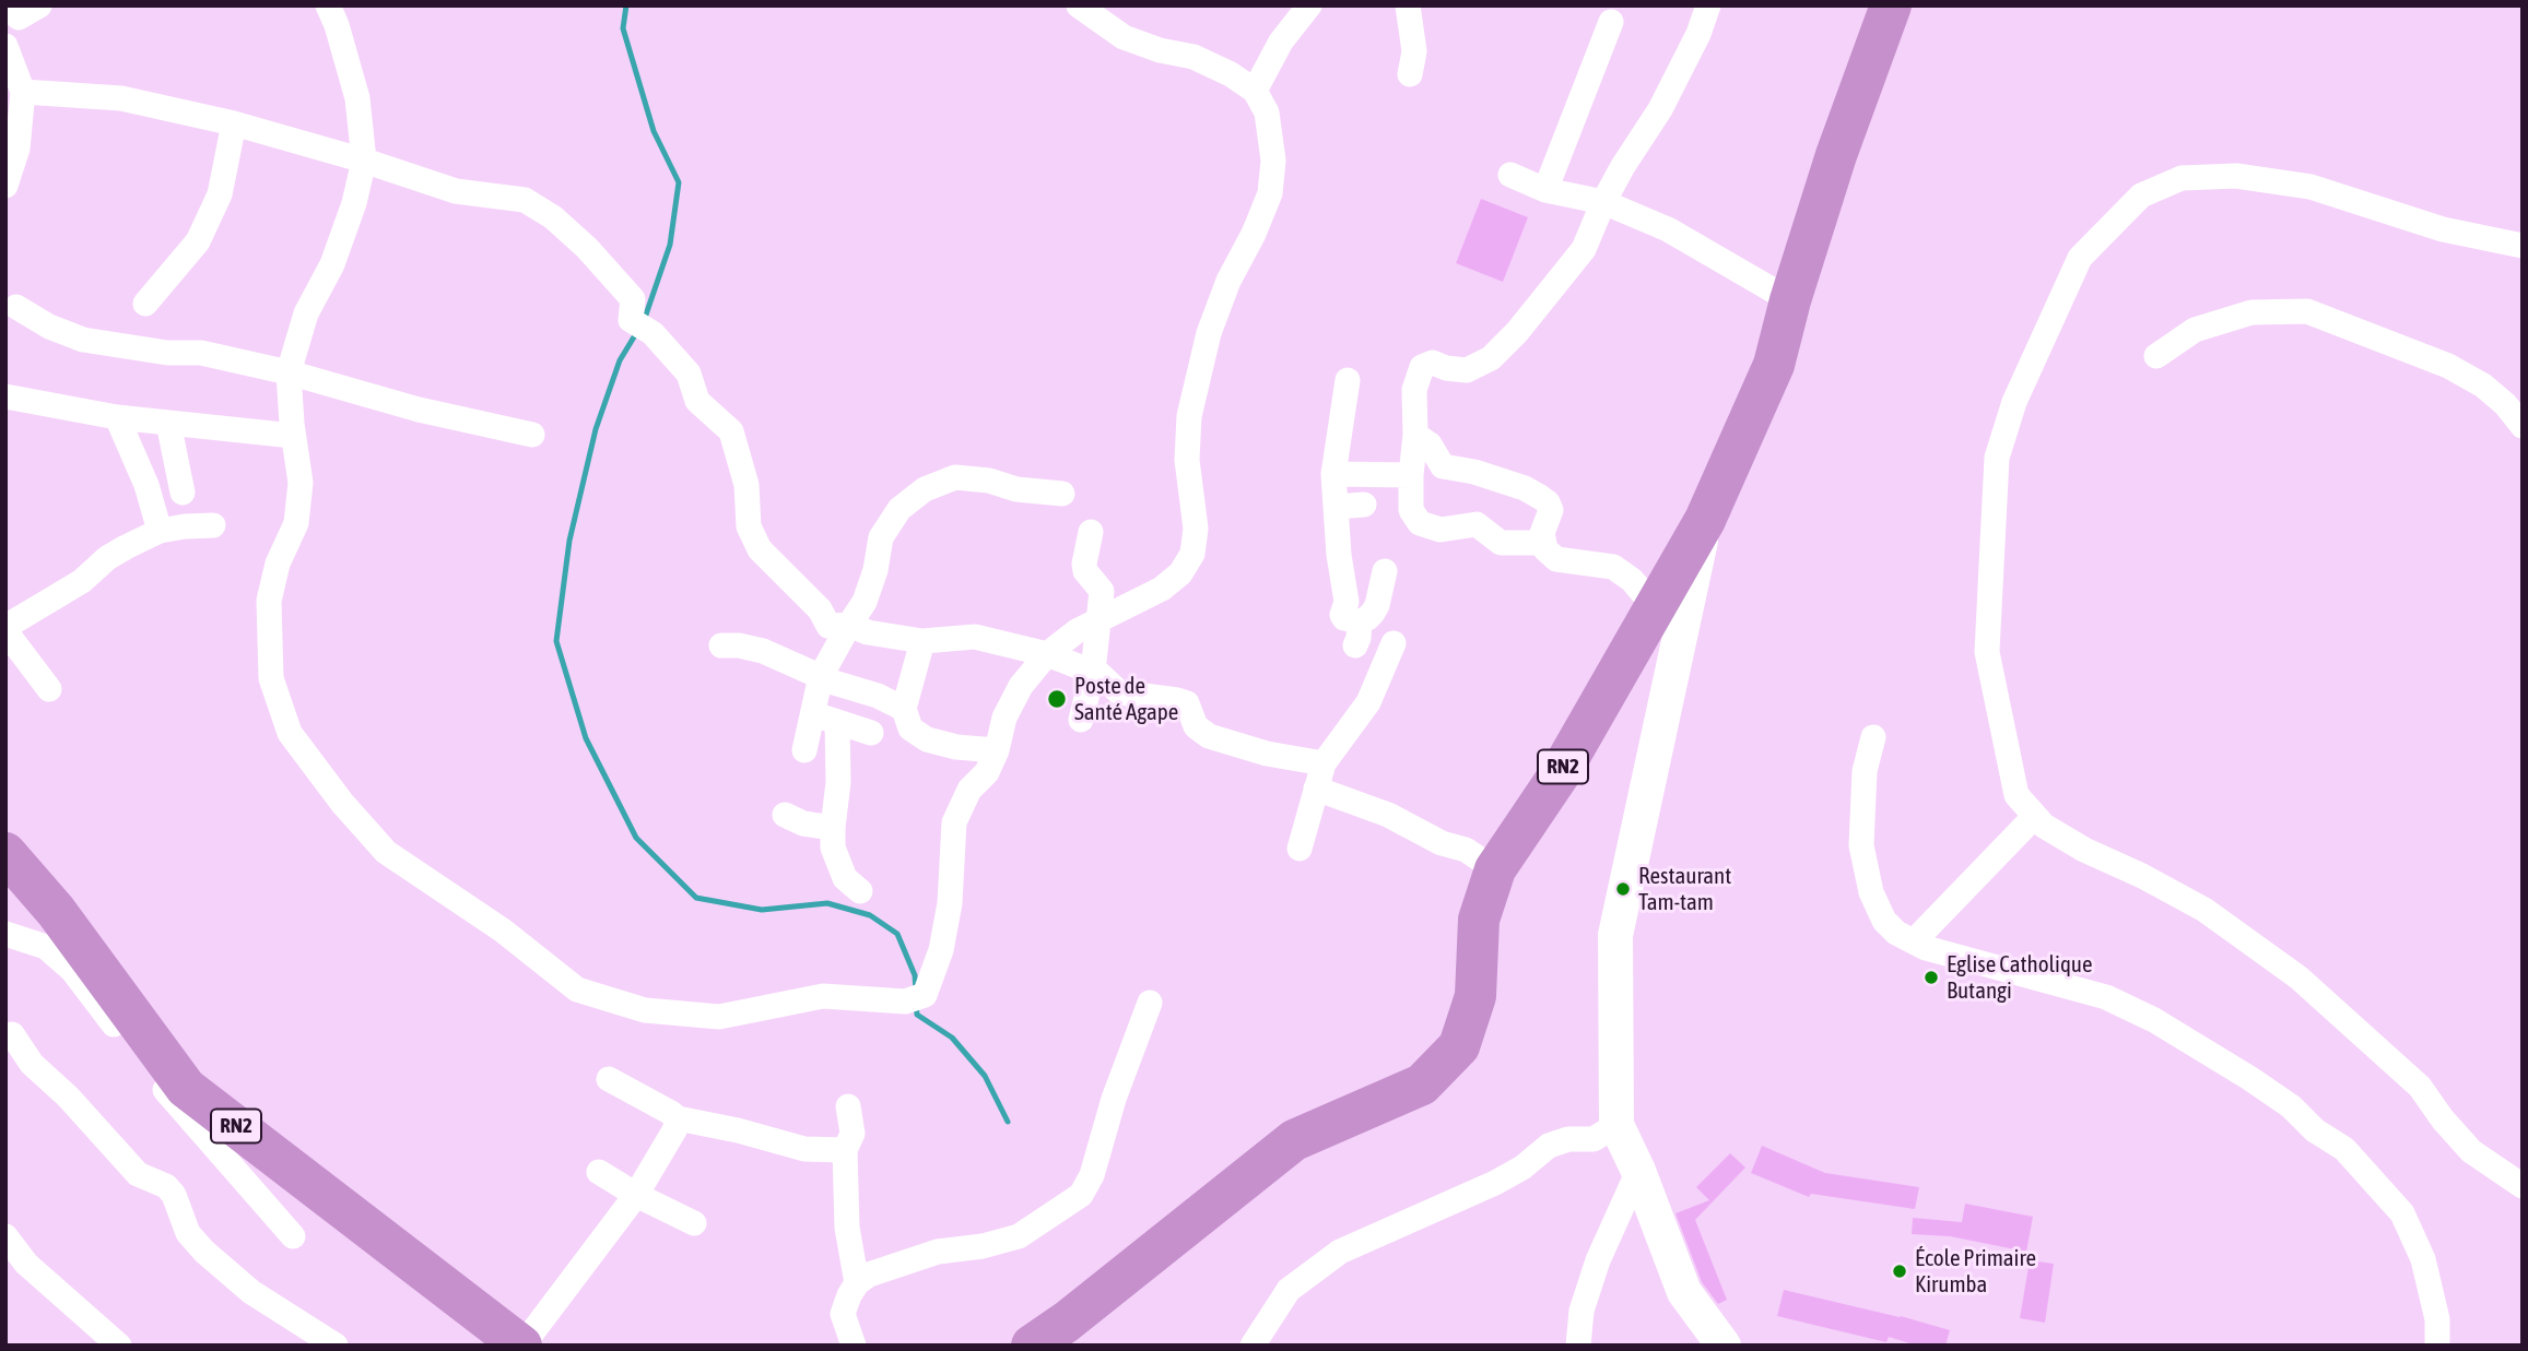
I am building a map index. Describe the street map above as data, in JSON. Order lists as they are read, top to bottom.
{
  "streets": {
    "highway": ["RN2"]
  },
  "places": [
    "Poste de Santé Agape",
    "Restaurant Tam-tam",
    "Eglise Catholique Butangi",
    "École Primaire Kirumba"
  ]
}
